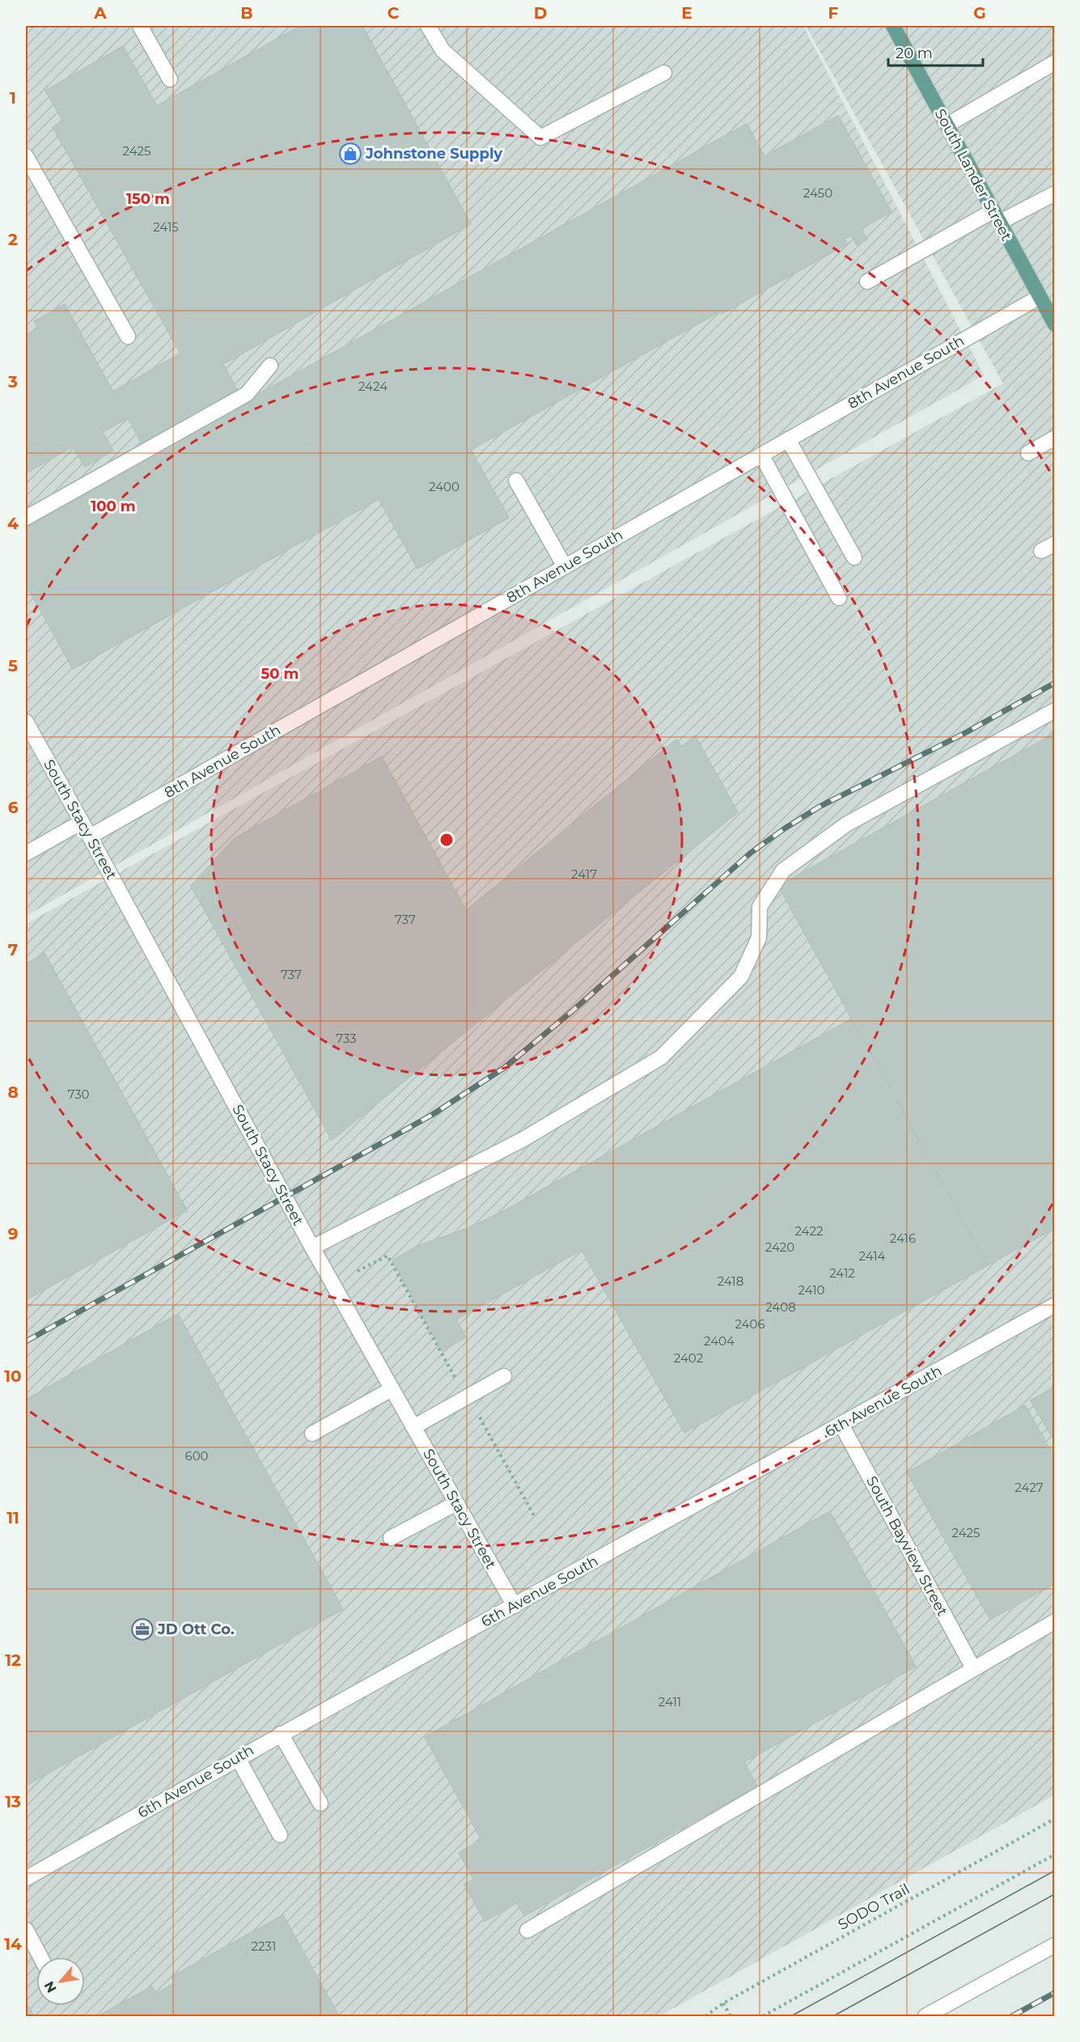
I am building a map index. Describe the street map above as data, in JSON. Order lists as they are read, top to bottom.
{
  "streets": {
    "main road": ["South Lander Street"],
    "street": [
      "8th Avenue South",
      "South Stacy Street",
      "6th Avenue South",
      "South Bayview Street"
    ],
    "path": ["SODO Trail"]
  },
  "crossings": [
    ["South Lander Street", "8th Avenue South"],
    ["8th Avenue South", "South Stacy Street"],
    ["South Stacy Street", "6th Avenue South"],
    ["6th Avenue South", "South Bayview Street"]
  ],
  "places": {
    "shop": ["Johnstone Supply"],
    "office": ["JD Ott Co."]
  },
  "house_numbers": [
    "2425",
    "2450",
    "2415",
    "2424",
    "2400",
    "2417",
    "737",
    "737",
    "733",
    "730",
    "2422",
    "2416",
    "2420",
    "2414",
    "2412",
    "2418",
    "2410",
    "2408",
    "2406",
    "2404",
    "2402",
    "600",
    "2427",
    "2425",
    "2411",
    "2231"
  ],
  "scale_bar": "20 m",
  "north": "bottom left",
  "grid": {
    "columns": [
      "A",
      "B",
      "C",
      "D",
      "E",
      "F",
      "G"
    ],
    "rows": [
      "1",
      "2",
      "3",
      "4",
      "5",
      "6",
      "7",
      "8",
      "9",
      "10",
      "11",
      "12",
      "13",
      "14"
    ]
  },
  "rings": ["150 m", "100 m", "50 m"]
}
